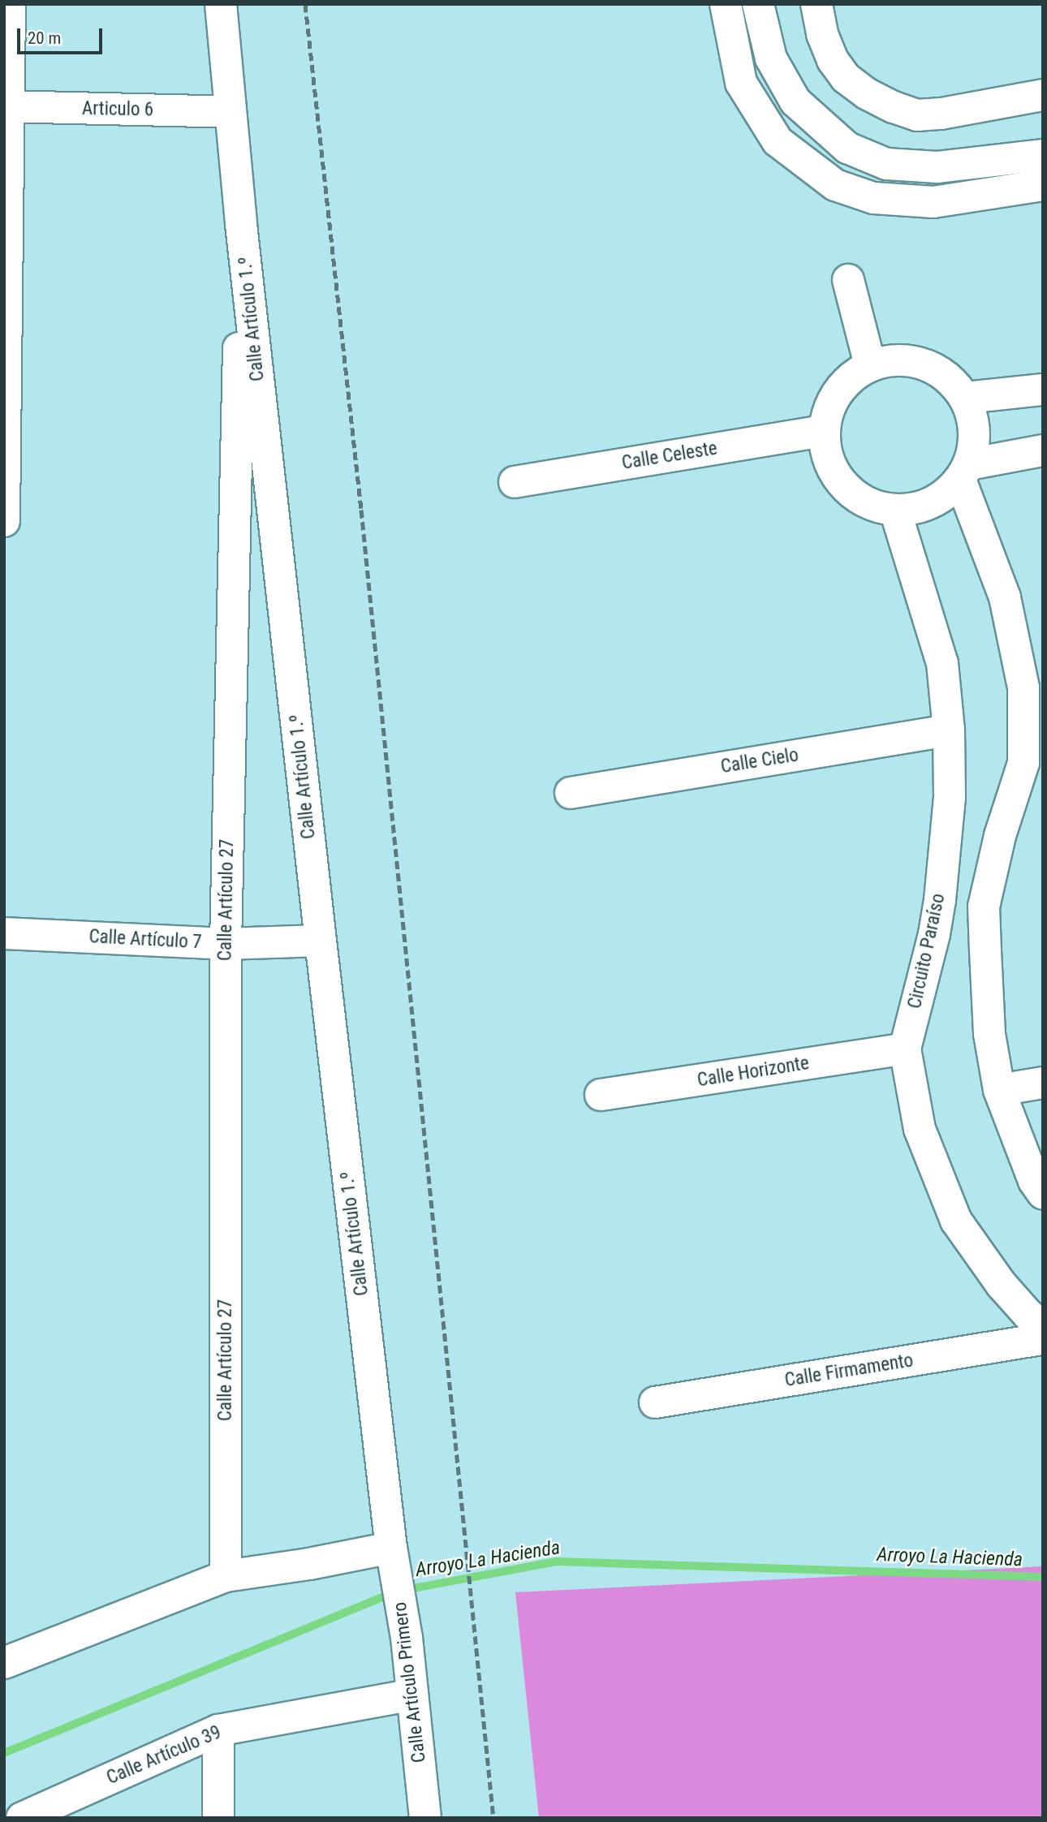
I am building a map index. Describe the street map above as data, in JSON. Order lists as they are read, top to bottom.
{
  "streets": {
    "street": [
      "Articulo 6",
      "Calle Artículo 1.º",
      "Calle Celeste",
      "Calle Cielo",
      "Calle Artículo 27",
      "Calle Artículo 7",
      "Circuito Paraíso",
      "Calle Horizonte",
      "Calle Firmamento",
      "Calle Artículo Primero",
      "Calle Artículo 39"
    ]
  },
  "crossings": [
    ["Articulo 6", "Calle Artículo 1.º"],
    ["Calle Artículo 1.º", "Calle Artículo 27"],
    ["Calle Artículo 1.º", "Calle Artículo 7"],
    ["Calle Artículo 1.º", "Calle Artículo Primero"],
    ["Calle Celeste", "Circuito Paraíso"],
    ["Calle Cielo", "Circuito Paraíso"],
    ["Calle Artículo 27", "Calle Artículo 7"],
    ["Circuito Paraíso", "Calle Horizonte"],
    ["Calle Artículo Primero", "Calle Artículo 39"]
  ],
  "water": ["Arroyo La Hacienda"],
  "scale_bar": "20 m"
}
